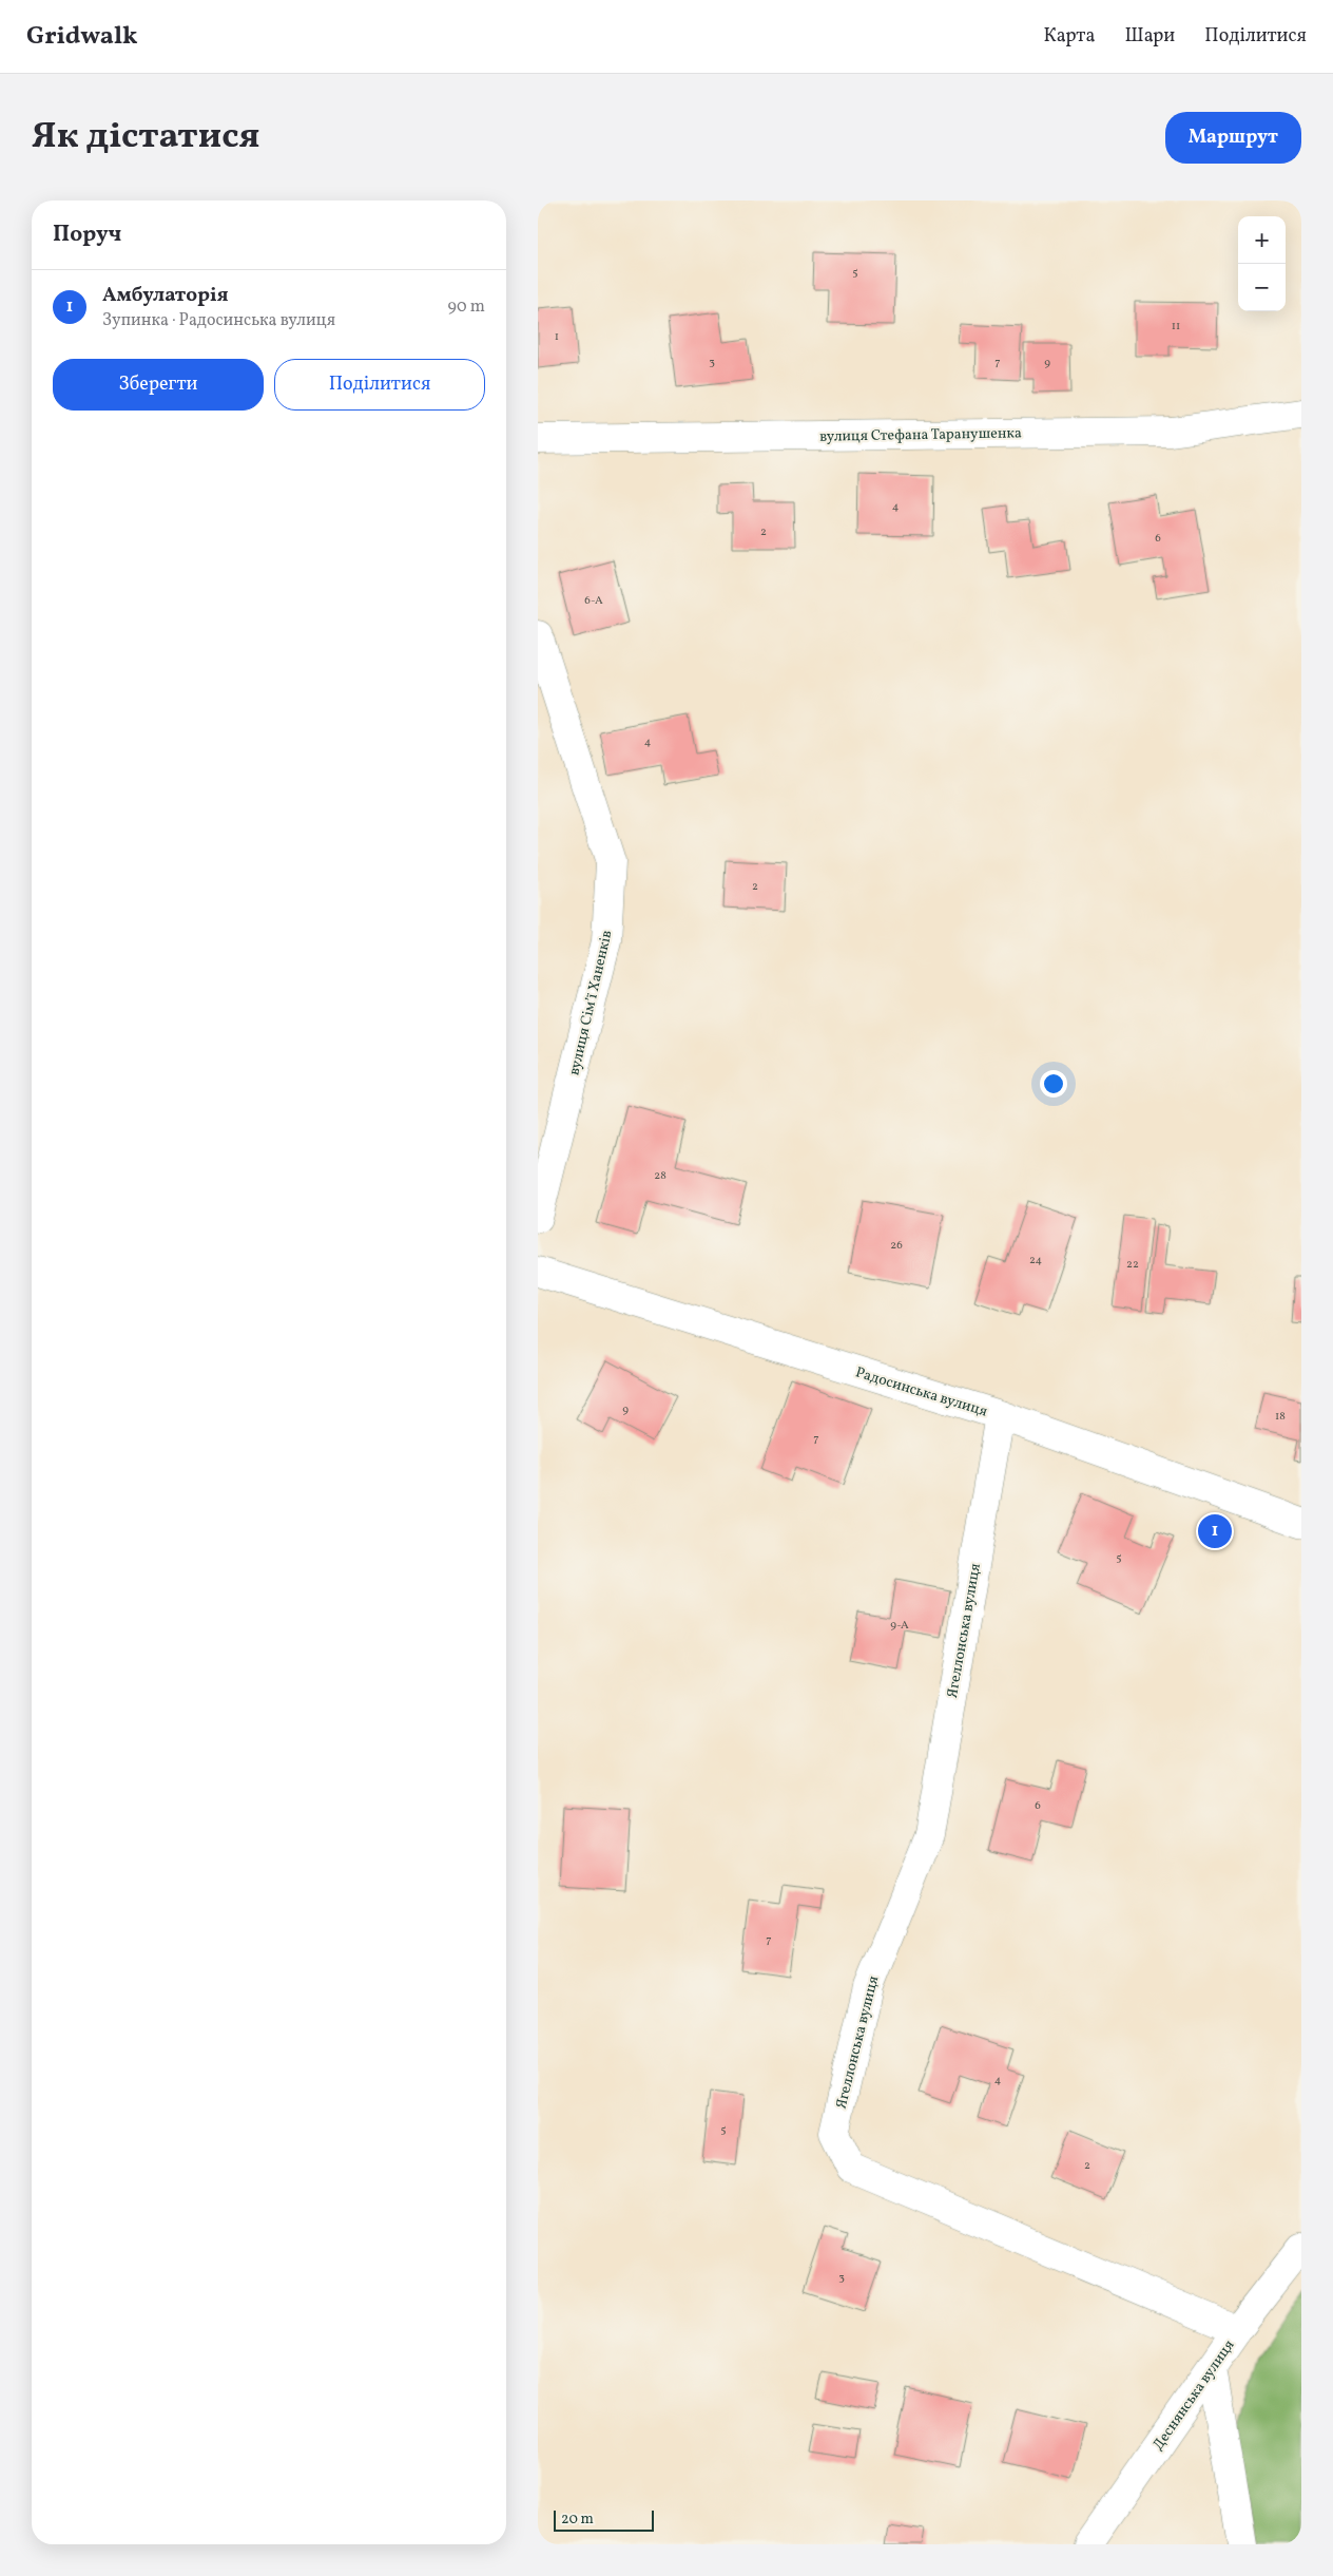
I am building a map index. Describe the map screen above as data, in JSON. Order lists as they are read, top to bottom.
{
  "streets": {
    "street": [
      "вулиця Стефана Таранушенка",
      "вулиця Сімʼї Ханенків",
      "Радосинська вулиця",
      "Ягеллонська вулиця",
      "Деснянська вулиця"
    ]
  },
  "crossings": [
    ["Радосинська вулиця", "Ягеллонська вулиця"],
    ["Ягеллонська вулиця", "Деснянська вулиця"]
  ],
  "house_numbers": [
    "5",
    "11",
    "1",
    "3",
    "7",
    "9",
    "4",
    "2",
    "6",
    "6-А",
    "4",
    "2",
    "28",
    "26",
    "24",
    "22",
    "9",
    "18",
    "7",
    "5",
    "9-А",
    "6",
    "7",
    "4",
    "5",
    "2",
    "3"
  ],
  "scale_bar": "20 m",
  "page": {
    "header": "Gridwalk",
    "nav": ["Карта", "Шари", "Поділитися"],
    "title": "Як дістатися",
    "buttons": [
      "Маршрут",
      ["Зберегти", "Поділитися"]
    ],
    "heading": "Поруч",
    "map_buttons": ["+", "−"],
    "list": [
      {
        "mark": "1",
        "name": "Амбулаторія",
        "note": "Зупинка · Радосинська вулиця",
        "value": "90 m"
      }
    ],
    "pins": "1",
    "scale": "20 m"
  }
}
